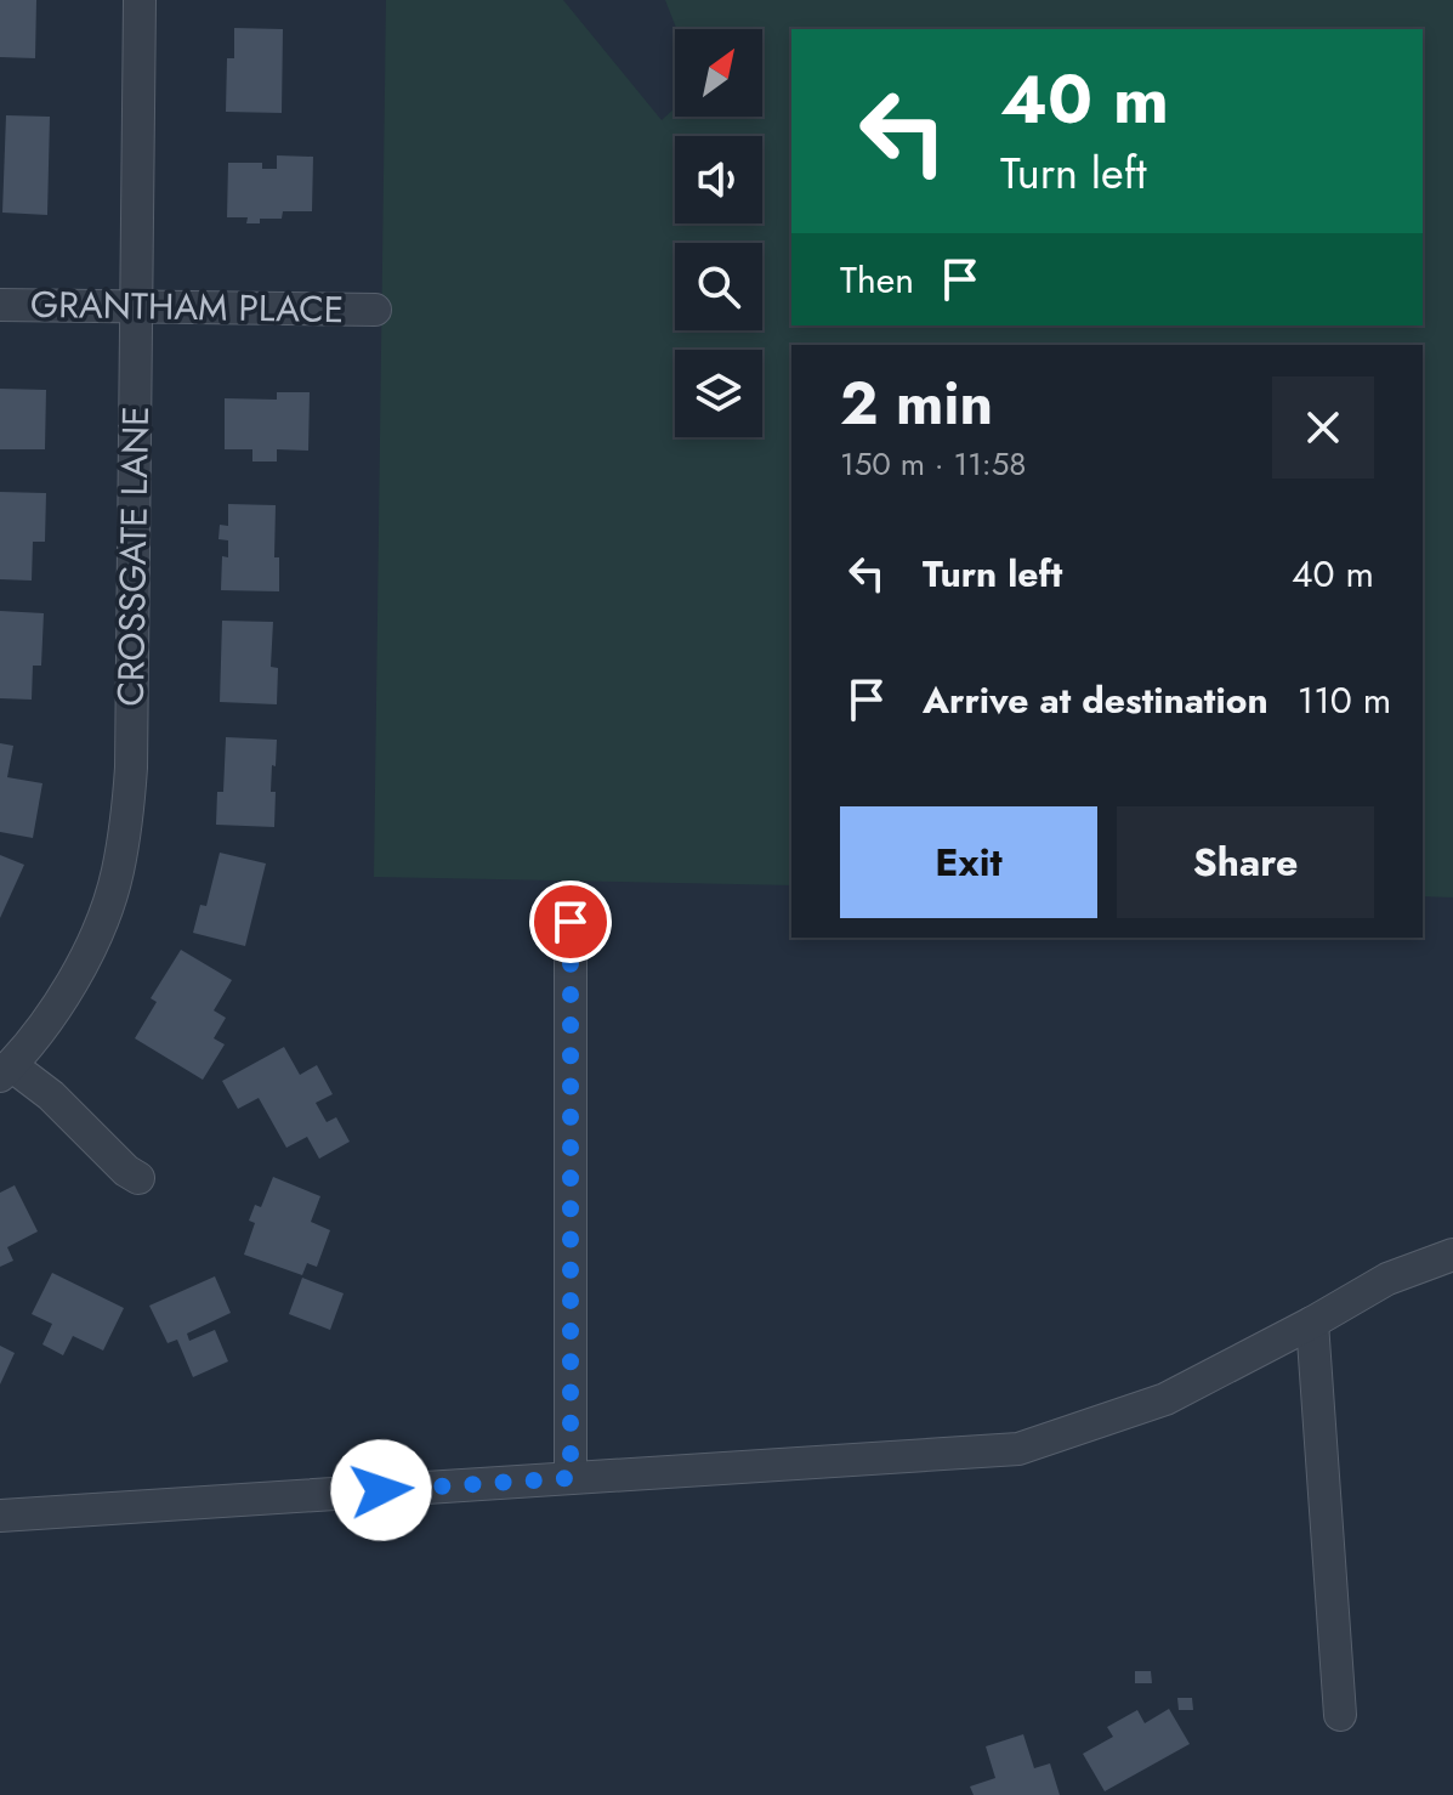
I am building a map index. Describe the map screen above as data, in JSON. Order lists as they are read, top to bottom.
{
  "streets": {
    "street": ["GRANTHAM PLACE", "CROSSGATE LANE"]
  },
  "crossings": [
    ["GRANTHAM PLACE", "CROSSGATE LANE"]
  ],
  "north": "top right",
  "page": {
    "turn": ["40 m", "Turn left"],
    "then": "Then",
    "heading": ["2 min", "150 m · 11:58"],
    "list": [
      {
        "name": "Turn left",
        "value": "40 m"
      },
      {
        "name": "Arrive at destination",
        "value": "110 m"
      }
    ],
    "buttons": ["Exit", "Share"]
  }
}
